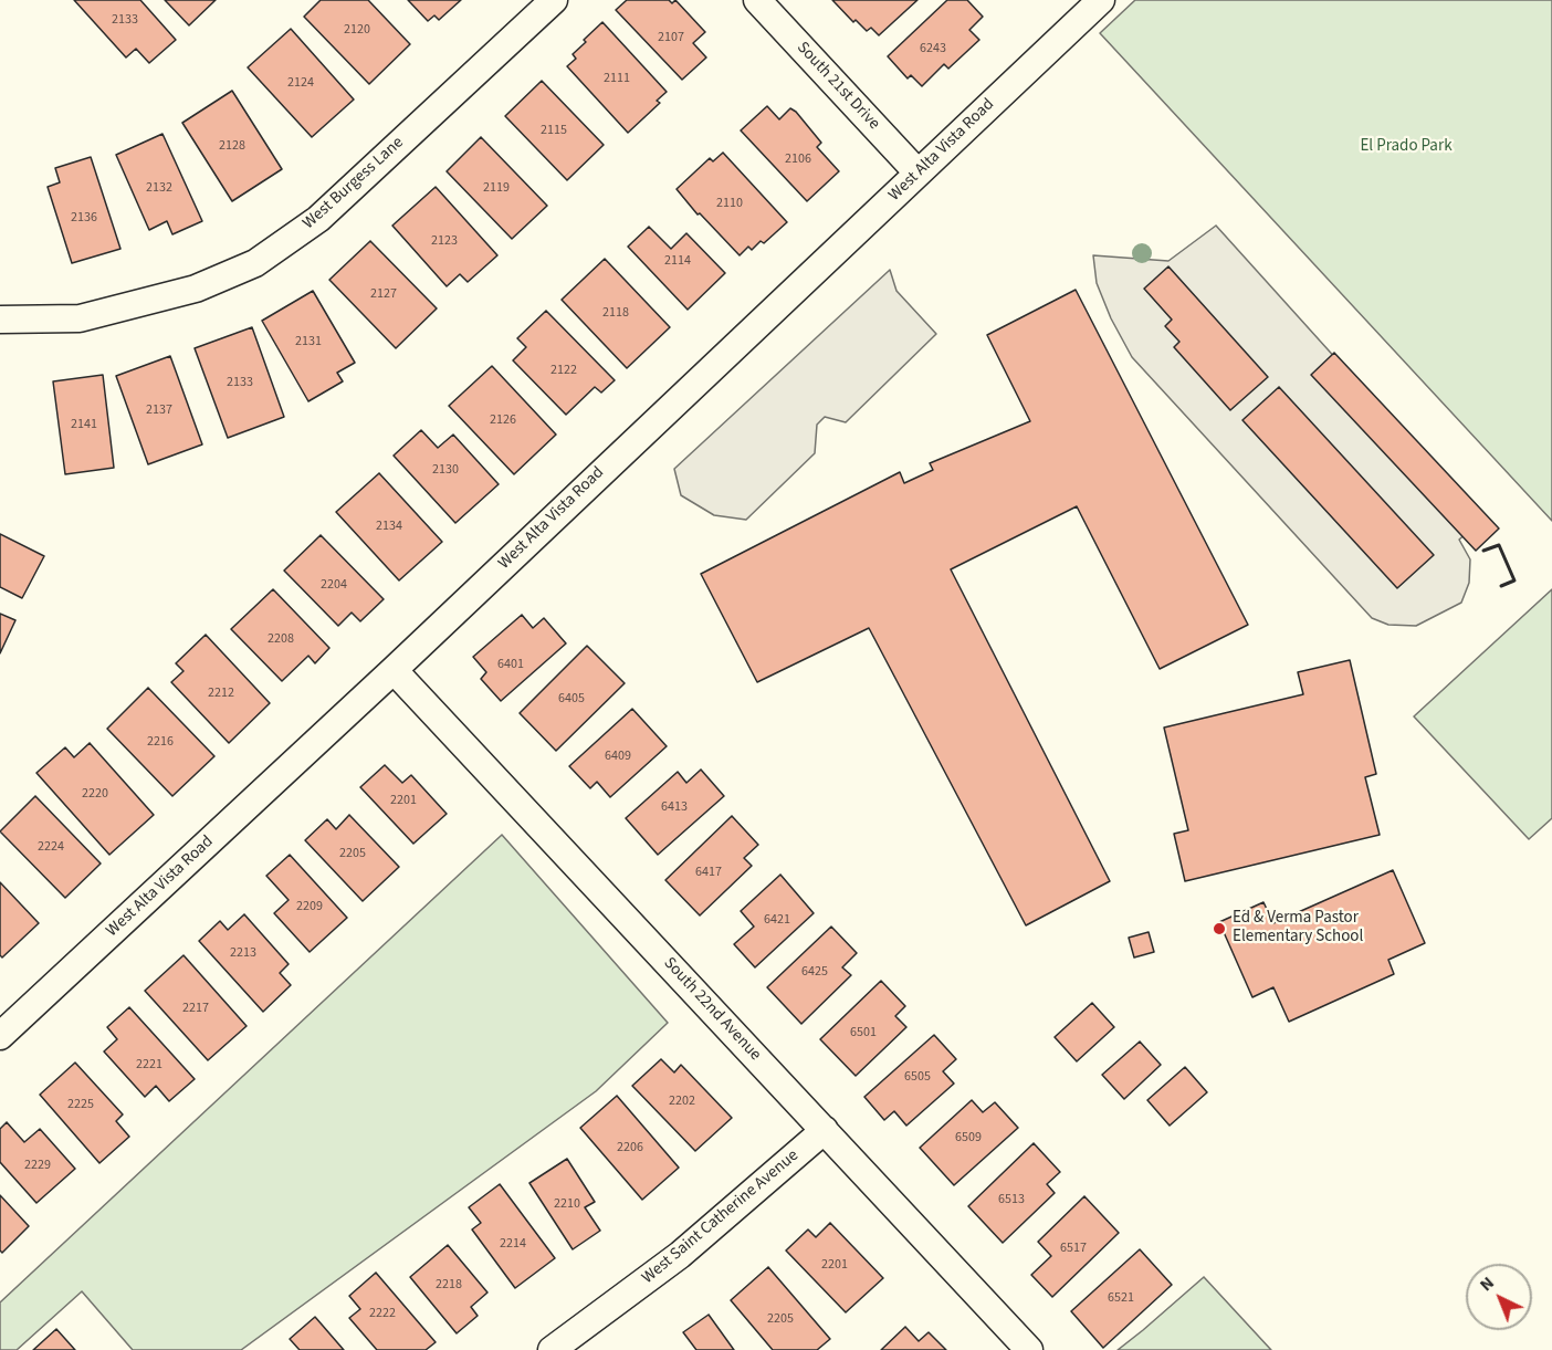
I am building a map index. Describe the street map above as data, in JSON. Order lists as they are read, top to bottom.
{
  "streets": {
    "street": [
      "South 21st Drive",
      "West Alta Vista Road",
      "West Burgess Lane",
      "South 22nd Avenue",
      "West Saint Catherine Avenue"
    ]
  },
  "crossings": [
    ["South 21st Drive", "West Alta Vista Road"],
    ["West Alta Vista Road", "South 22nd Avenue"],
    ["South 22nd Avenue", "West Saint Catherine Avenue"]
  ],
  "parks": ["El Prado Park"],
  "places": ["Ed & Verma Pastor Elementary School"],
  "house_numbers": [
    "2133",
    "2120",
    "2107",
    "6243",
    "2111",
    "2124",
    "2115",
    "2128",
    "2106",
    "2132",
    "2119",
    "2110",
    "2136",
    "2123",
    "2114",
    "2127",
    "2118",
    "2131",
    "2122",
    "2133",
    "2137",
    "2126",
    "2141",
    "2130",
    "2134",
    "2204",
    "2208",
    "6401",
    "2212",
    "6405",
    "2216",
    "6409",
    "2220",
    "2201",
    "6413",
    "2224",
    "2205",
    "6417",
    "2209",
    "6421",
    "2213",
    "6425",
    "2217",
    "6501",
    "2221",
    "6505",
    "2202",
    "2225",
    "6509",
    "2206",
    "2229",
    "6513",
    "2210",
    "2214",
    "6517",
    "2201",
    "2218",
    "6521",
    "2222",
    "2205"
  ],
  "north": "top left"
}
